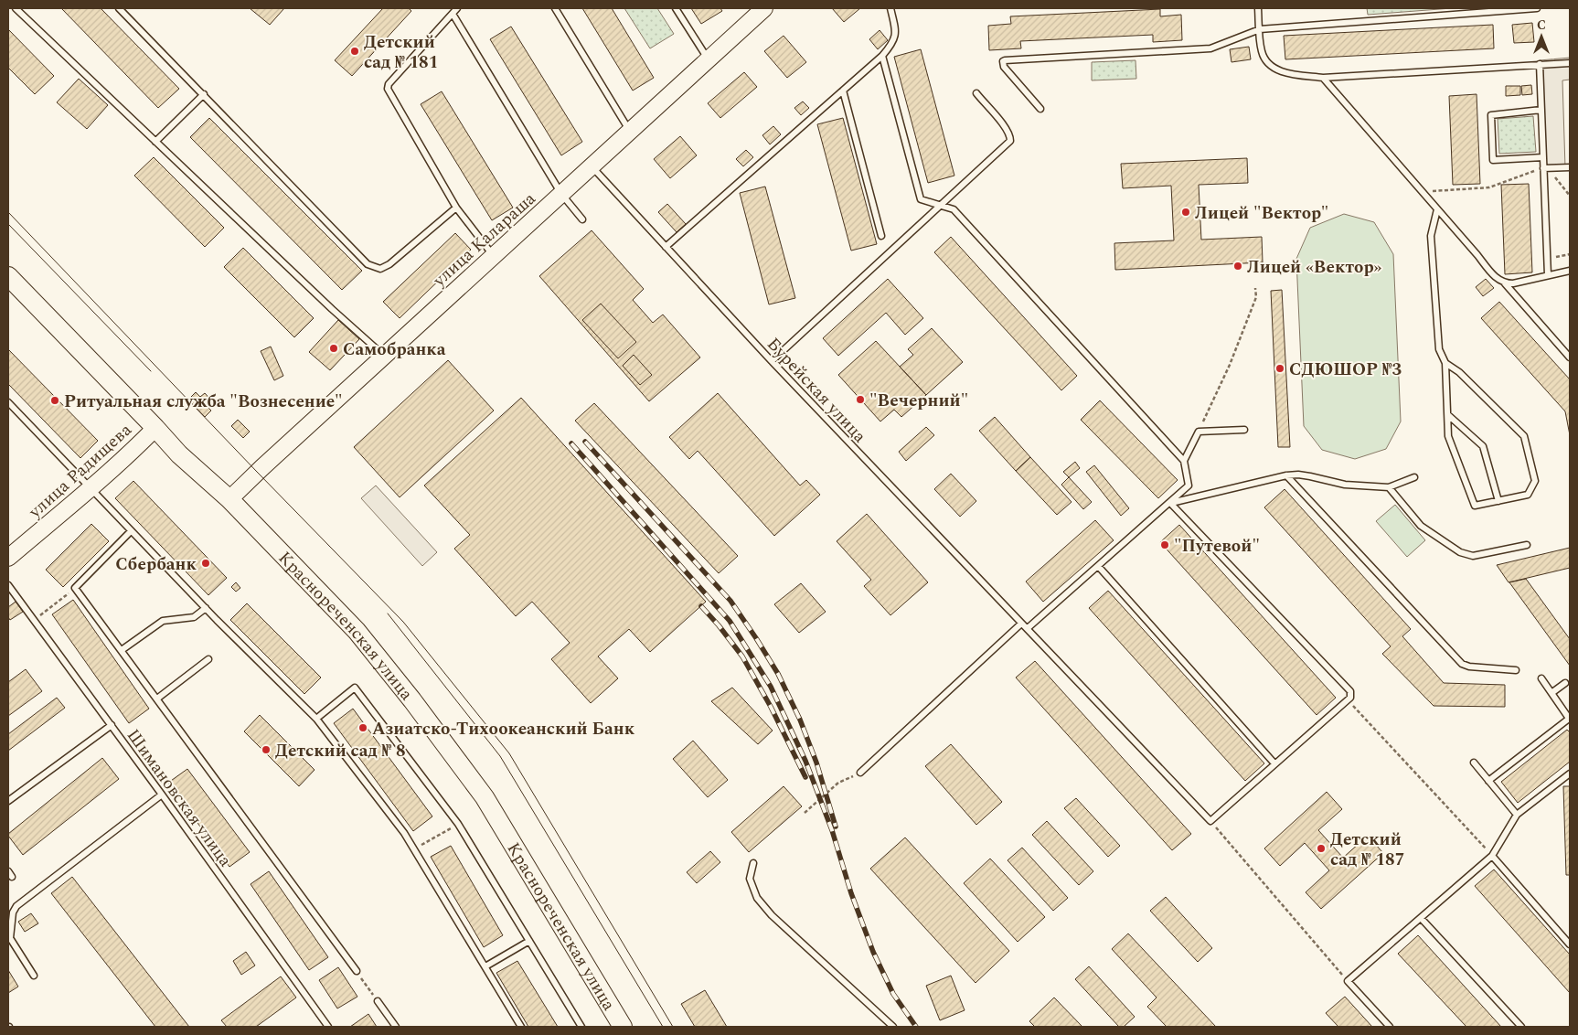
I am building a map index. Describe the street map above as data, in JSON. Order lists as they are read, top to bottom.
{
  "streets": {
    "main road": ["Краснореченская улица"],
    "street": ["улица Калараша", "улица Радищева"],
    "lane": ["Бурейская улица", "Шимановская улица"]
  },
  "crossings": [
    ["улица Калараша", "Бурейская улица"],
    ["улица Калараша", "Краснореченская улица"],
    ["улица Радищева", "Краснореченская улица"]
  ],
  "places": [
    "Детский сад № 181",
    "Лицей \"Вектор\"",
    "Лицей «Вектор»",
    "Самобранка",
    "СДЮШОР №3",
    "\"Вечерний\"",
    "Ритуальная служба \"Вознесение\"",
    "\"Путевой\"",
    "Сбербанк",
    "Азиатско-Тихоокеанский Банк",
    "Детский сад № 8",
    "Детский сад № 187"
  ],
  "north": "top"
}
